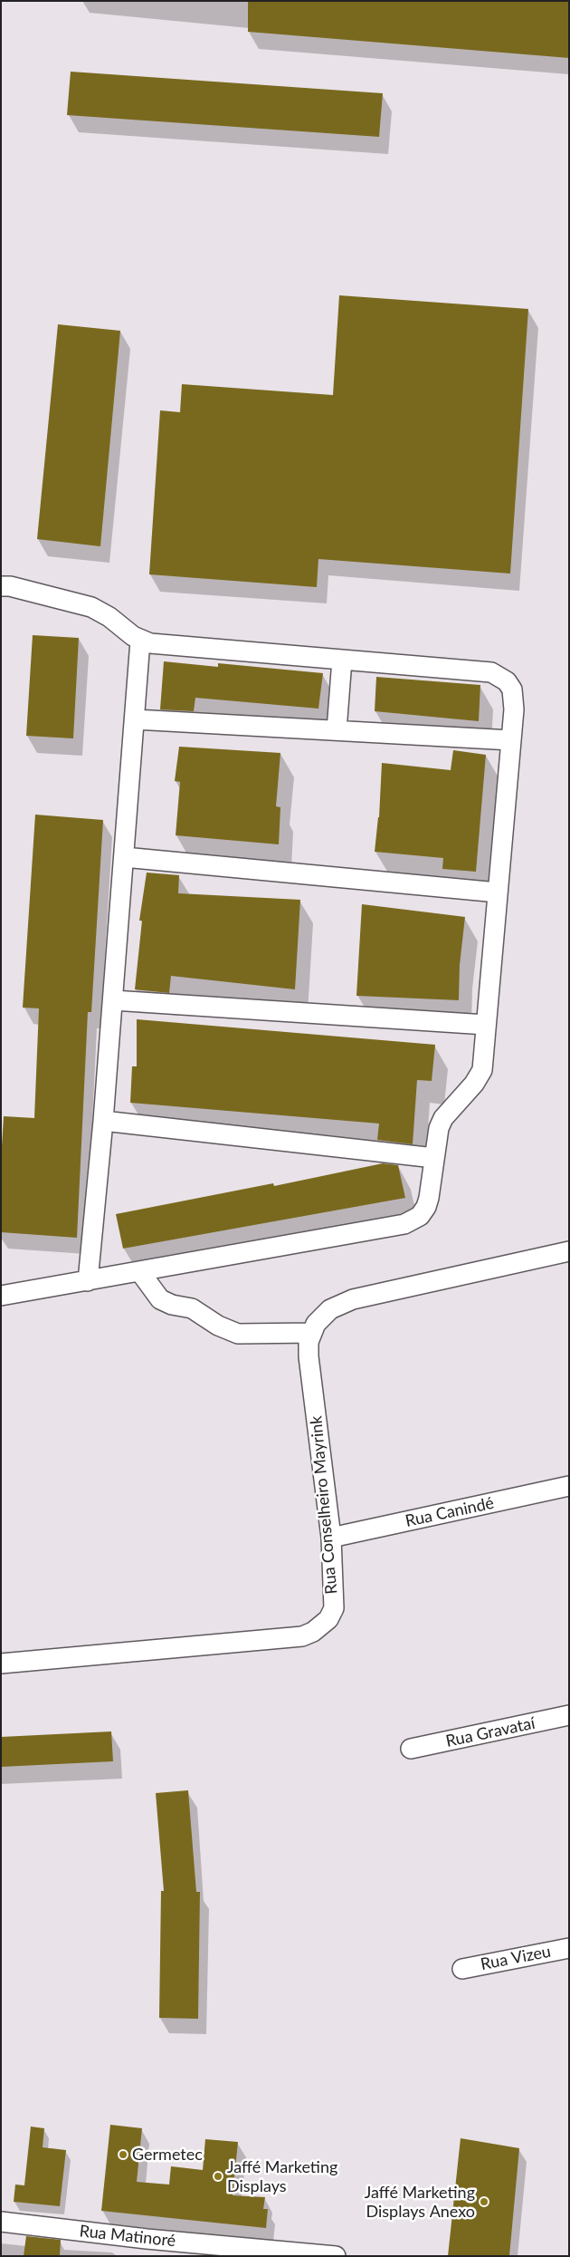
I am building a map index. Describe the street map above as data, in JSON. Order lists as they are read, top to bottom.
{
  "streets": {
    "street": [
      "Rua Conselheiro Mayrink",
      "Rua Canindé",
      "Rua Gravataí",
      "Rua Vizeu",
      "Rua Matinoré"
    ]
  },
  "crossings": [
    ["Rua Conselheiro Mayrink", "Rua Canindé"]
  ],
  "places": ["Germetec", "Jaffé Marketing Displays", "Jaffé Marketing Displays Anexo"]
}
